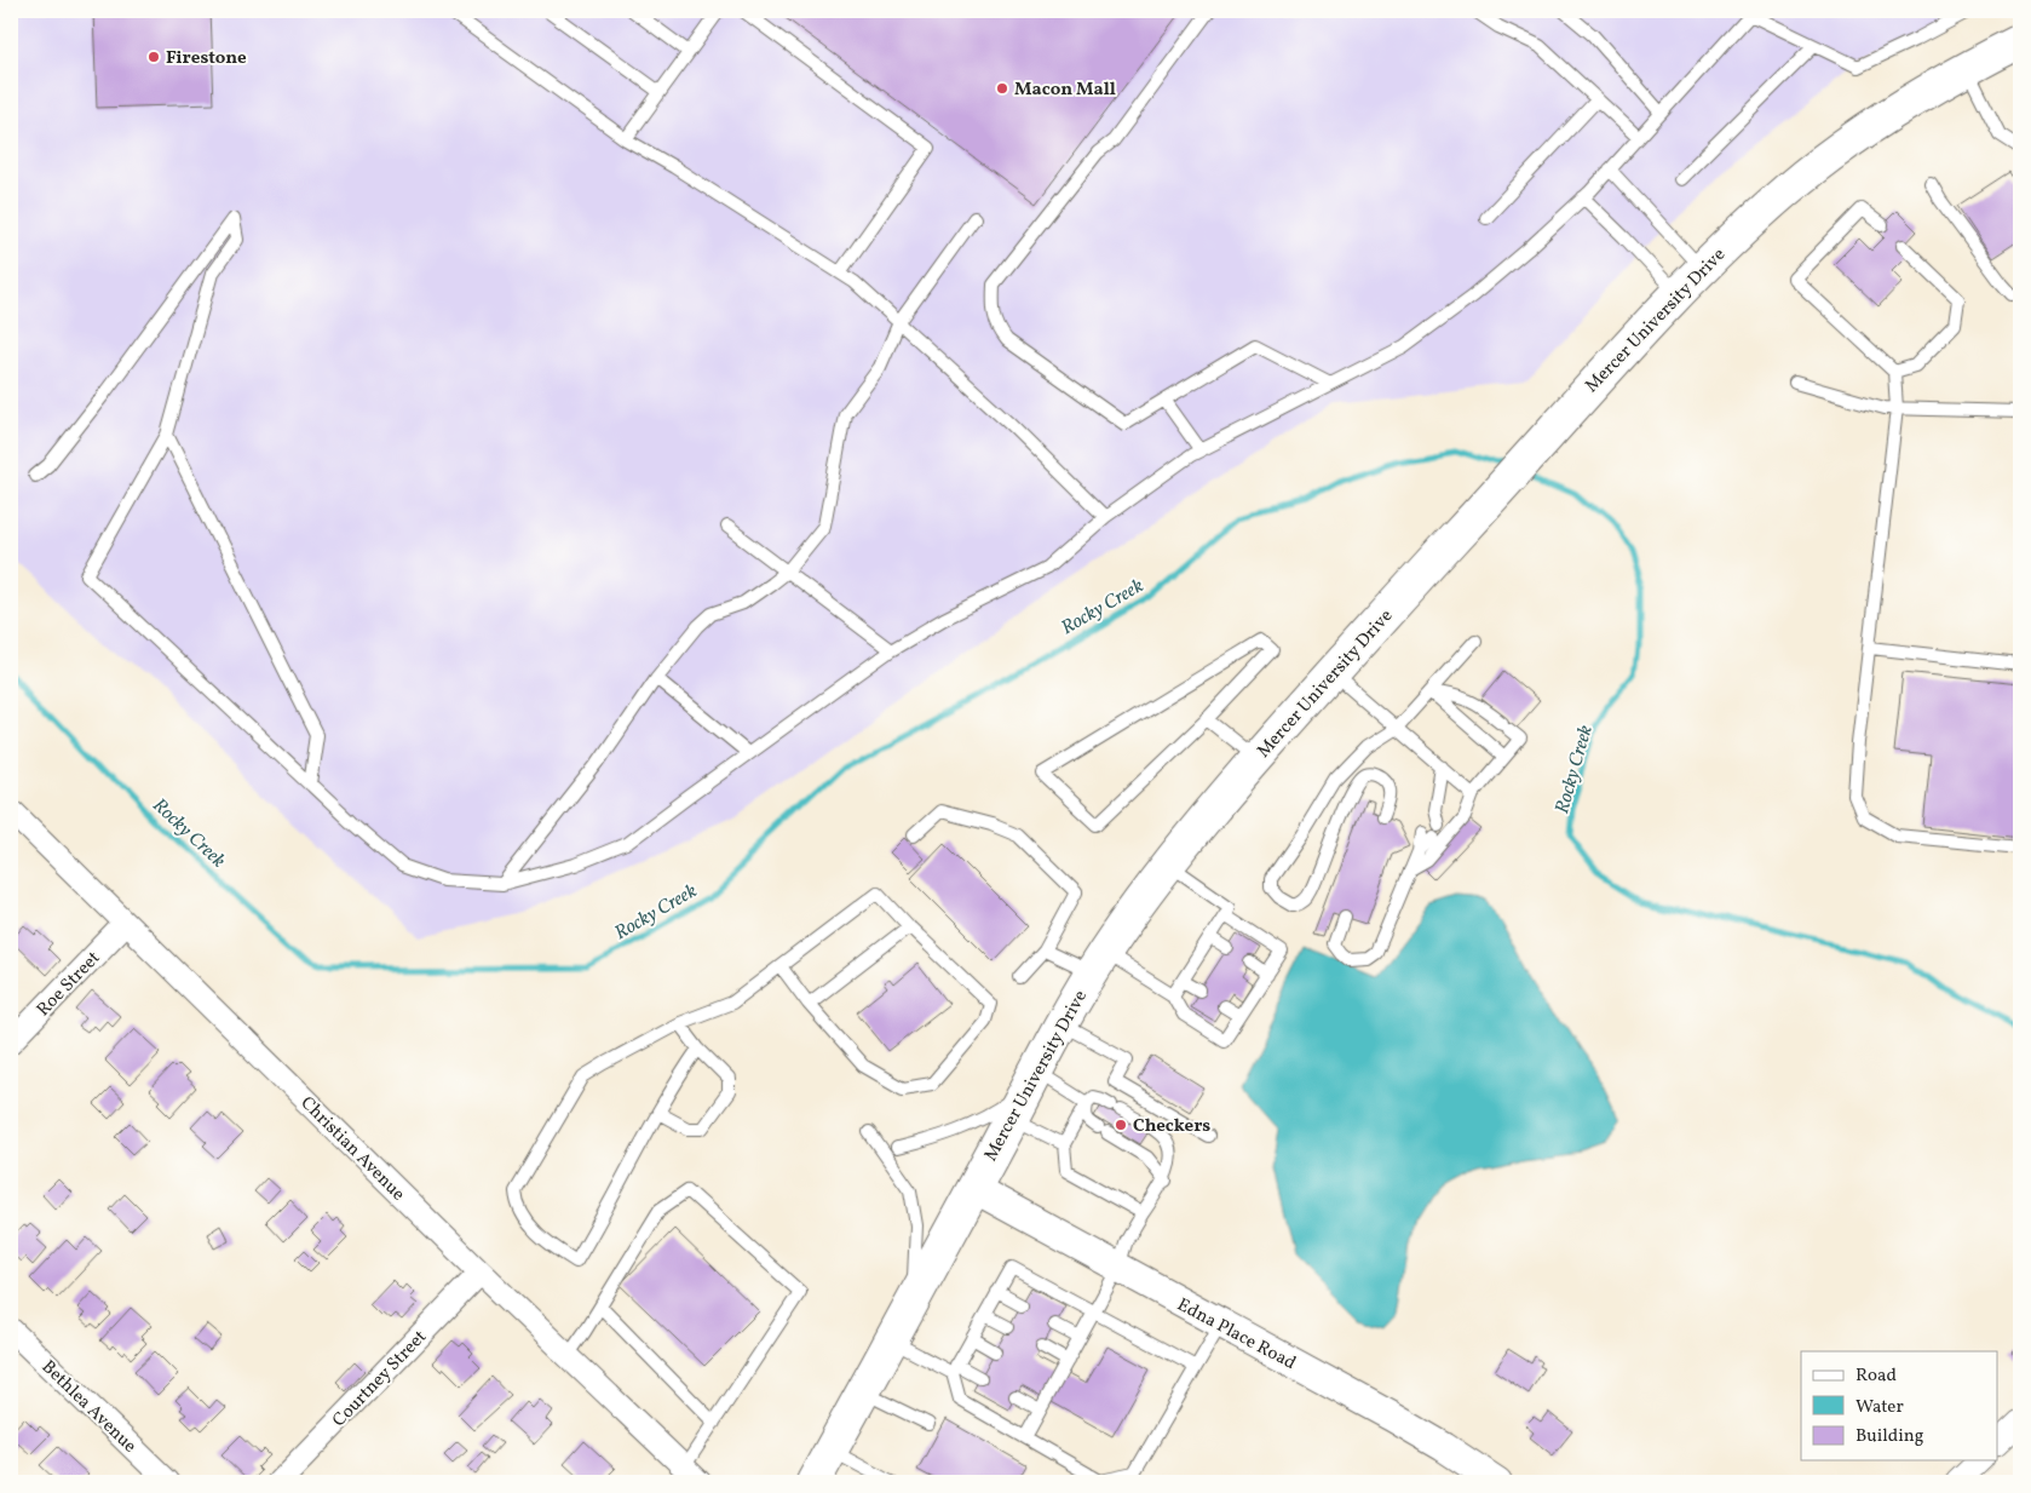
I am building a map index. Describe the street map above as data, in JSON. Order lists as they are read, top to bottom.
{
  "streets": {
    "main road": ["Mercer University Drive"],
    "street": [
      "Roe Street",
      "Christian Avenue",
      "Edna Place Road",
      "Courtney Street",
      "Bethlea Avenue"
    ]
  },
  "crossings": [
    ["Mercer University Drive", "Edna Place Road"],
    ["Roe Street", "Christian Avenue"],
    ["Christian Avenue", "Courtney Street"]
  ],
  "water": ["Rocky Creek"],
  "places": ["Firestone", "Macon Mall", "Checkers"],
  "legend": ["Road", "Water", "Building"]
}
